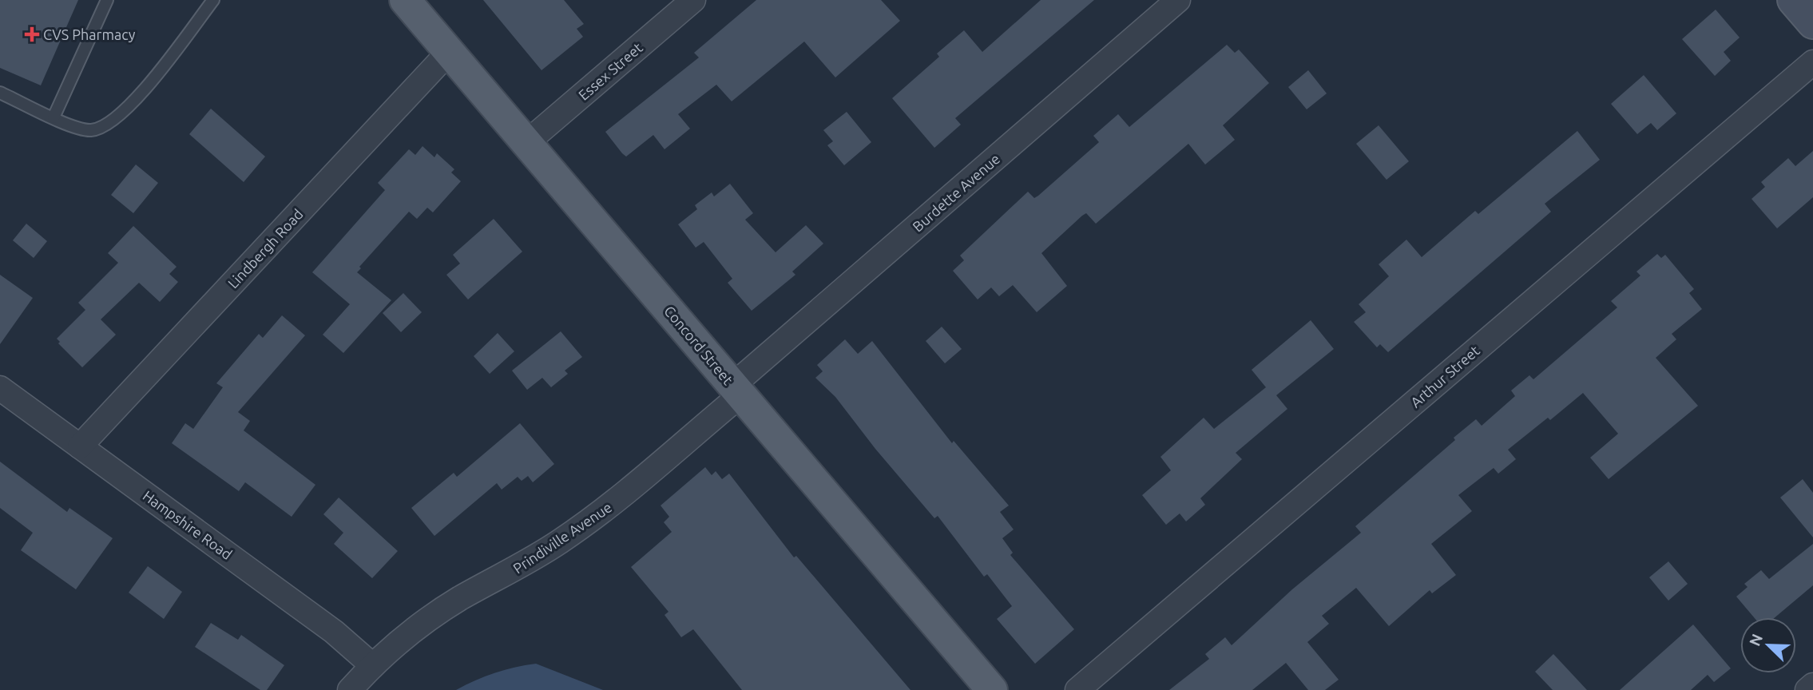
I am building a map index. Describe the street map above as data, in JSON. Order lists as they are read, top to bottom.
{
  "streets": {
    "main road": ["Concord Street"],
    "street": [
      "Essex Street",
      "Burdette Avenue",
      "Lindbergh Road",
      "Arthur Street",
      "Hampshire Road",
      "Prindiville Avenue"
    ]
  },
  "crossings": [
    ["Essex Street", "Concord Street"],
    ["Burdette Avenue", "Concord Street"],
    ["Burdette Avenue", "Prindiville Avenue"],
    ["Lindbergh Road", "Concord Street"],
    ["Lindbergh Road", "Hampshire Road"],
    ["Concord Street", "Prindiville Avenue"],
    ["Hampshire Road", "Prindiville Avenue"]
  ],
  "places": {
    "health": ["CVS Pharmacy"]
  },
  "north": "top left"
}
